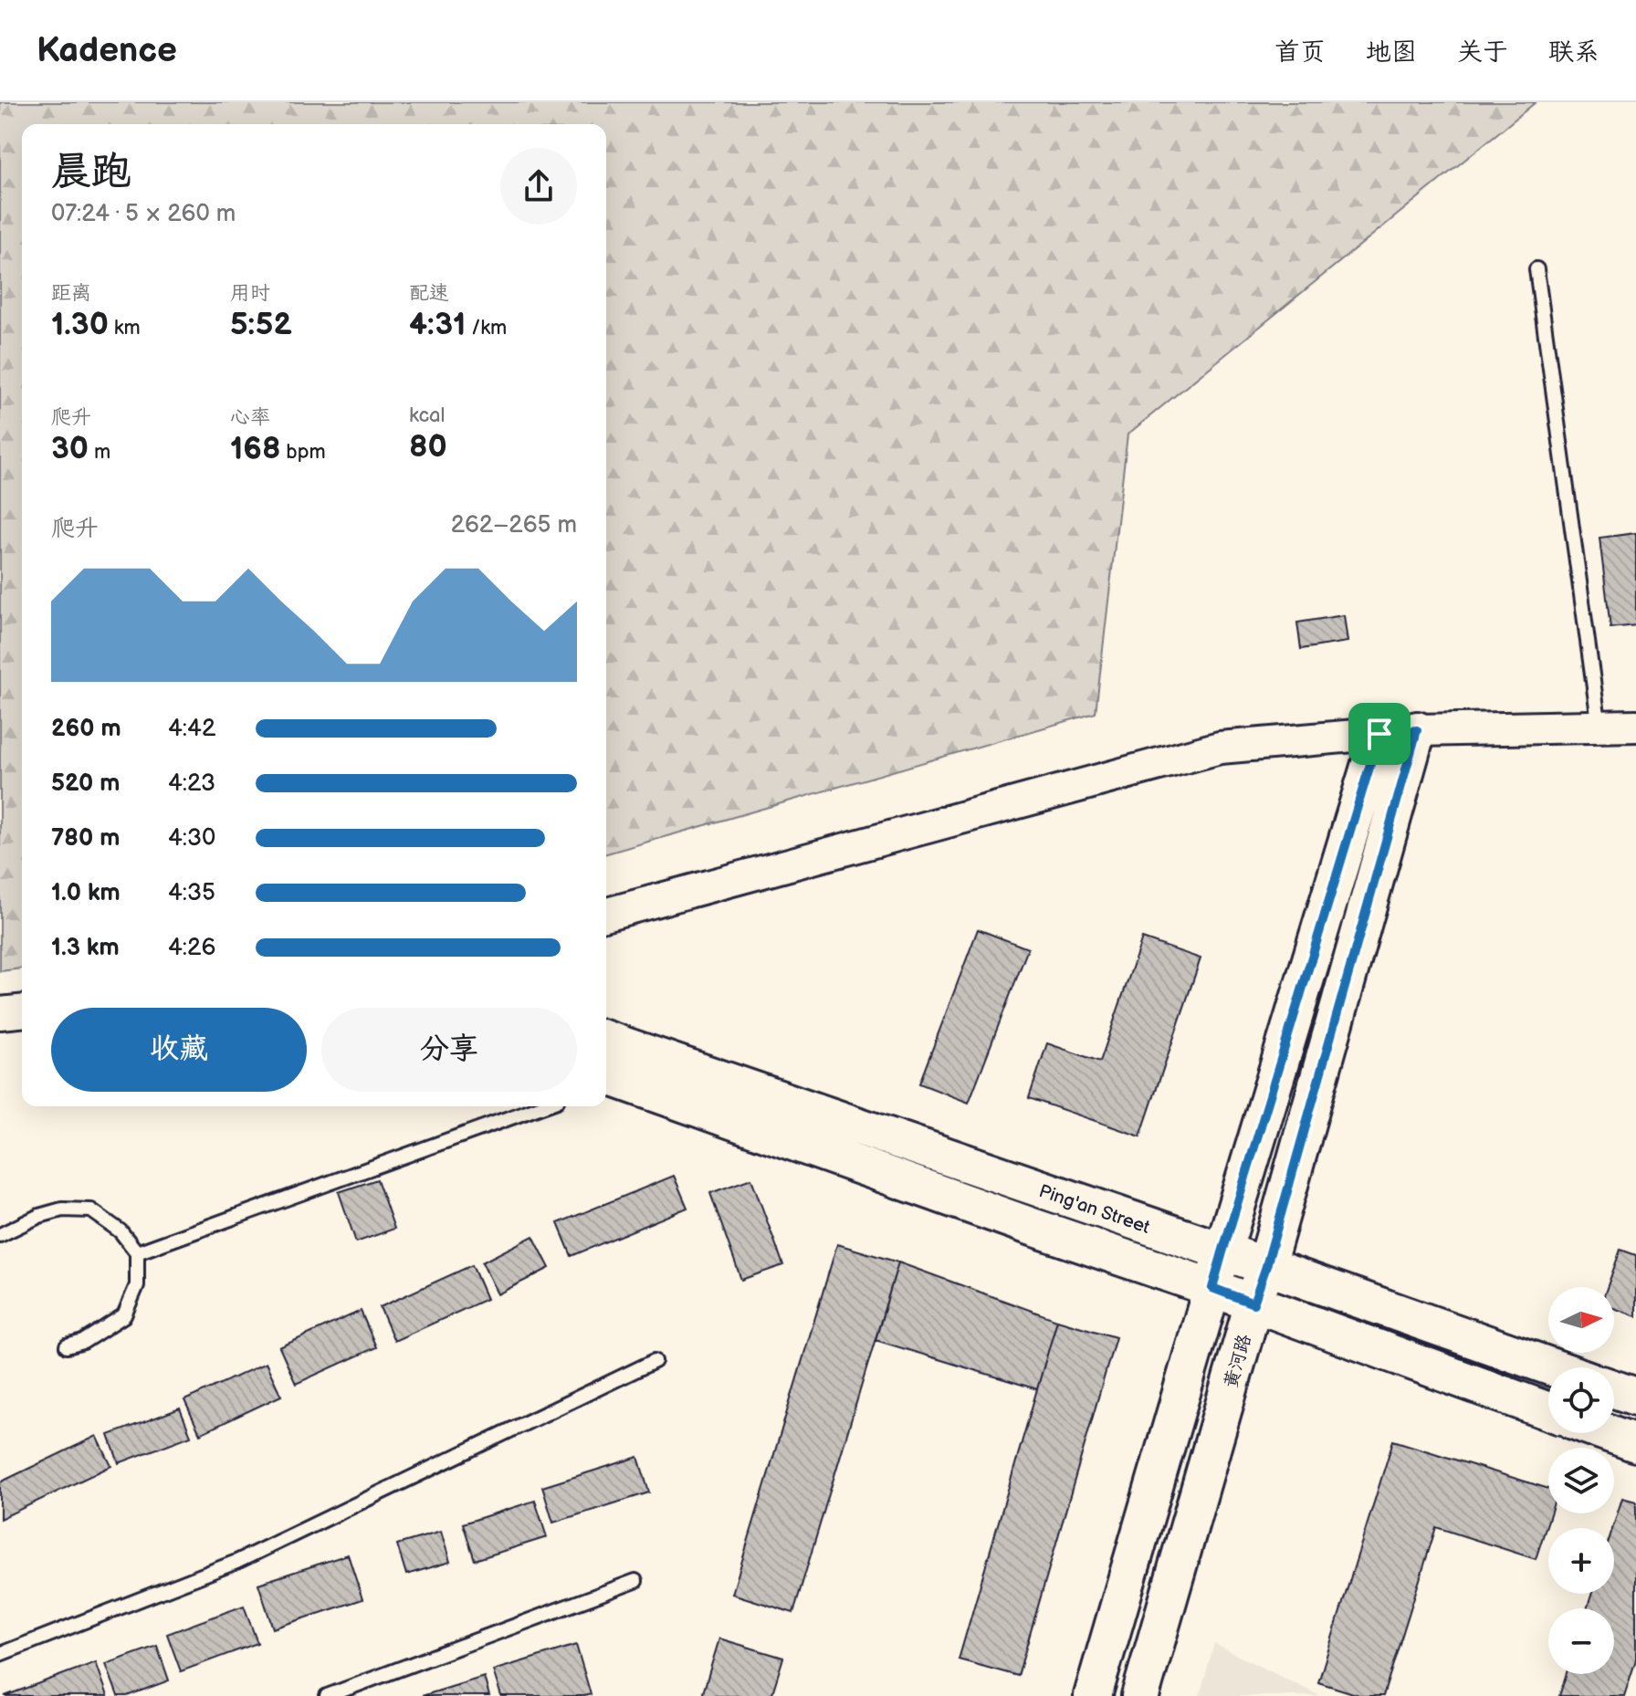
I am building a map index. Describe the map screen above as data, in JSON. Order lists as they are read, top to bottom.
{
  "streets": {
    "main road": ["Ping'an Street", "黄河路"]
  },
  "crossings": [
    ["Ping'an Street", "黄河路"]
  ],
  "north": "right",
  "page": {
    "header": "Kadence",
    "nav": [
      "首页",
      "地图",
      "关于",
      "联系"
    ],
    "heading": ["晨跑", "07:24 · 5 × 260 m"],
    "stats": [
      ["距离", "1.30 km"],
      ["用时", "5:52"],
      ["配速", "4:31 /km"],
      ["爬升", "30 m"],
      ["心率", "168 bpm"],
      ["kcal", "80"]
    ],
    "chart": ["爬升", "262–265 m"],
    "list": [
      {
        "name": "260 m",
        "note": "4:42"
      },
      {
        "name": "520 m",
        "note": "4:23"
      },
      {
        "name": "780 m",
        "note": "4:30"
      },
      {
        "name": "1.0 km",
        "note": "4:35"
      },
      {
        "name": "1.3 km",
        "note": "4:26"
      }
    ],
    "buttons": ["收藏", "分享"],
    "map_buttons": ["+", "−"]
  }
}
